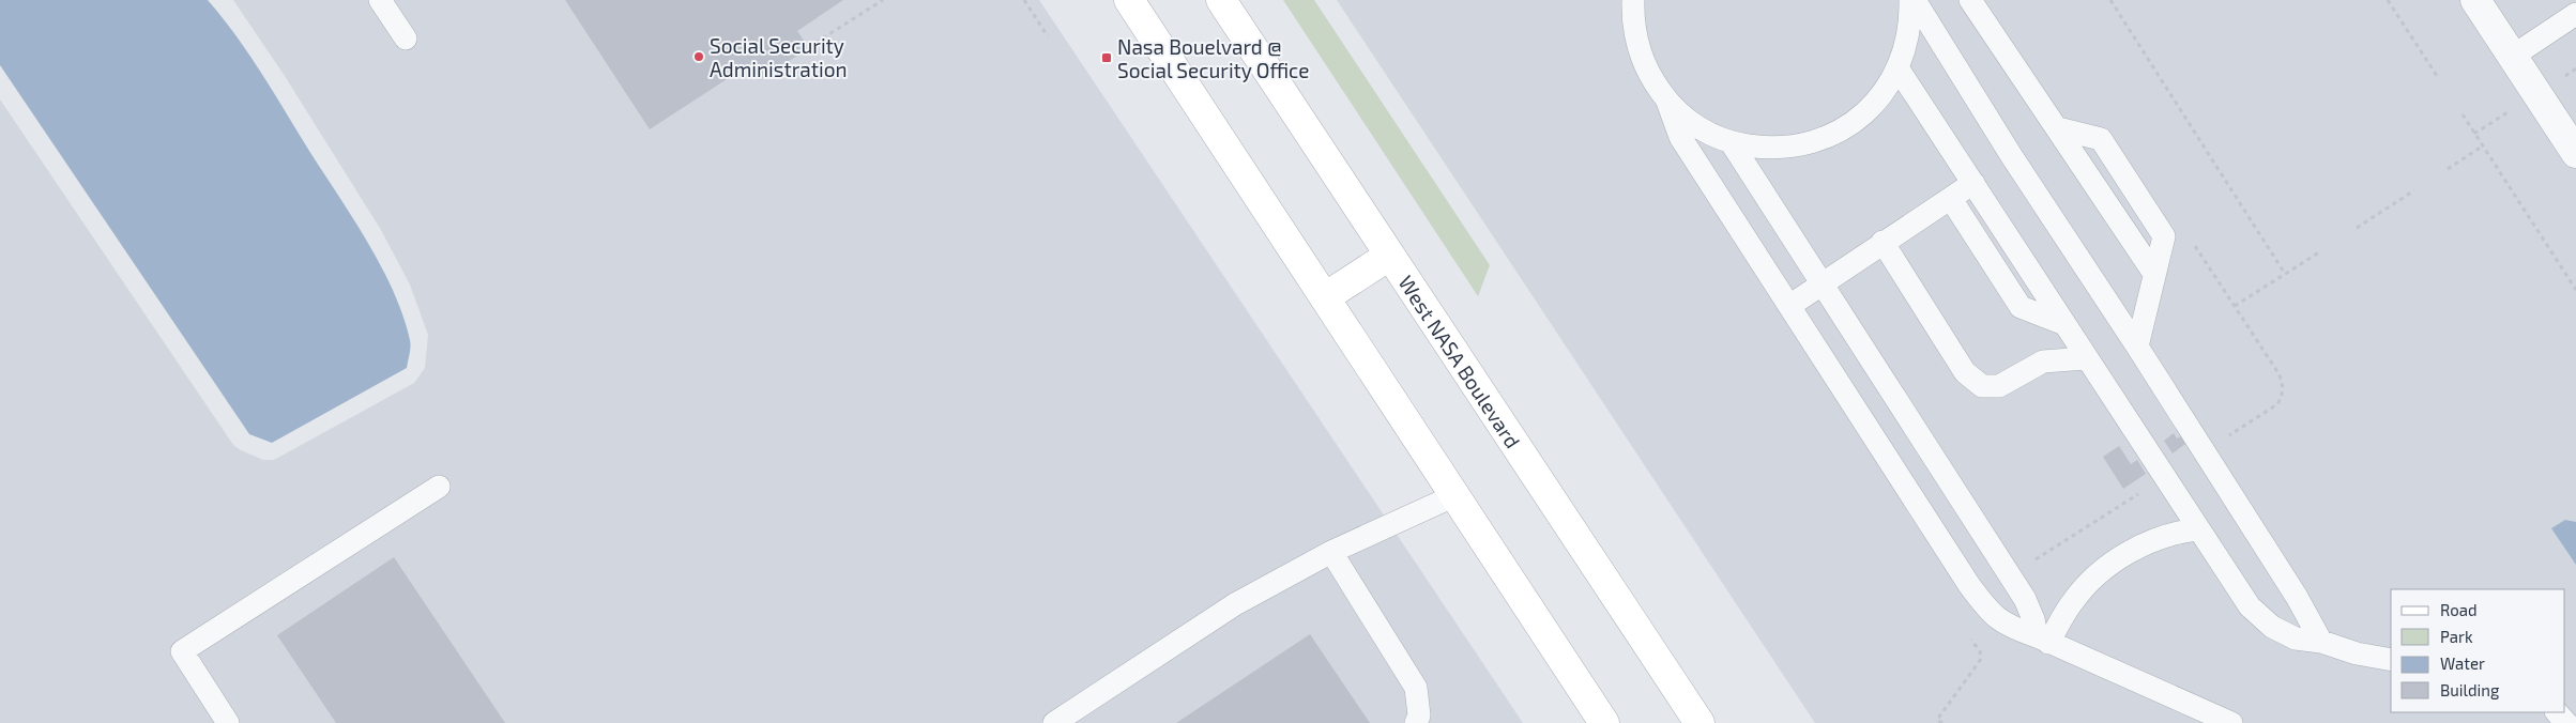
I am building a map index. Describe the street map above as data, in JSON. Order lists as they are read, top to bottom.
{
  "streets": {
    "main road": ["West NASA Boulevard"]
  },
  "places": {
    "other": ["Social Security Administration"],
    "transit": ["Nasa Bouelvard @ Social Security Office"]
  },
  "legend": [
    "Road",
    "Park",
    "Water",
    "Building"
  ]
}
